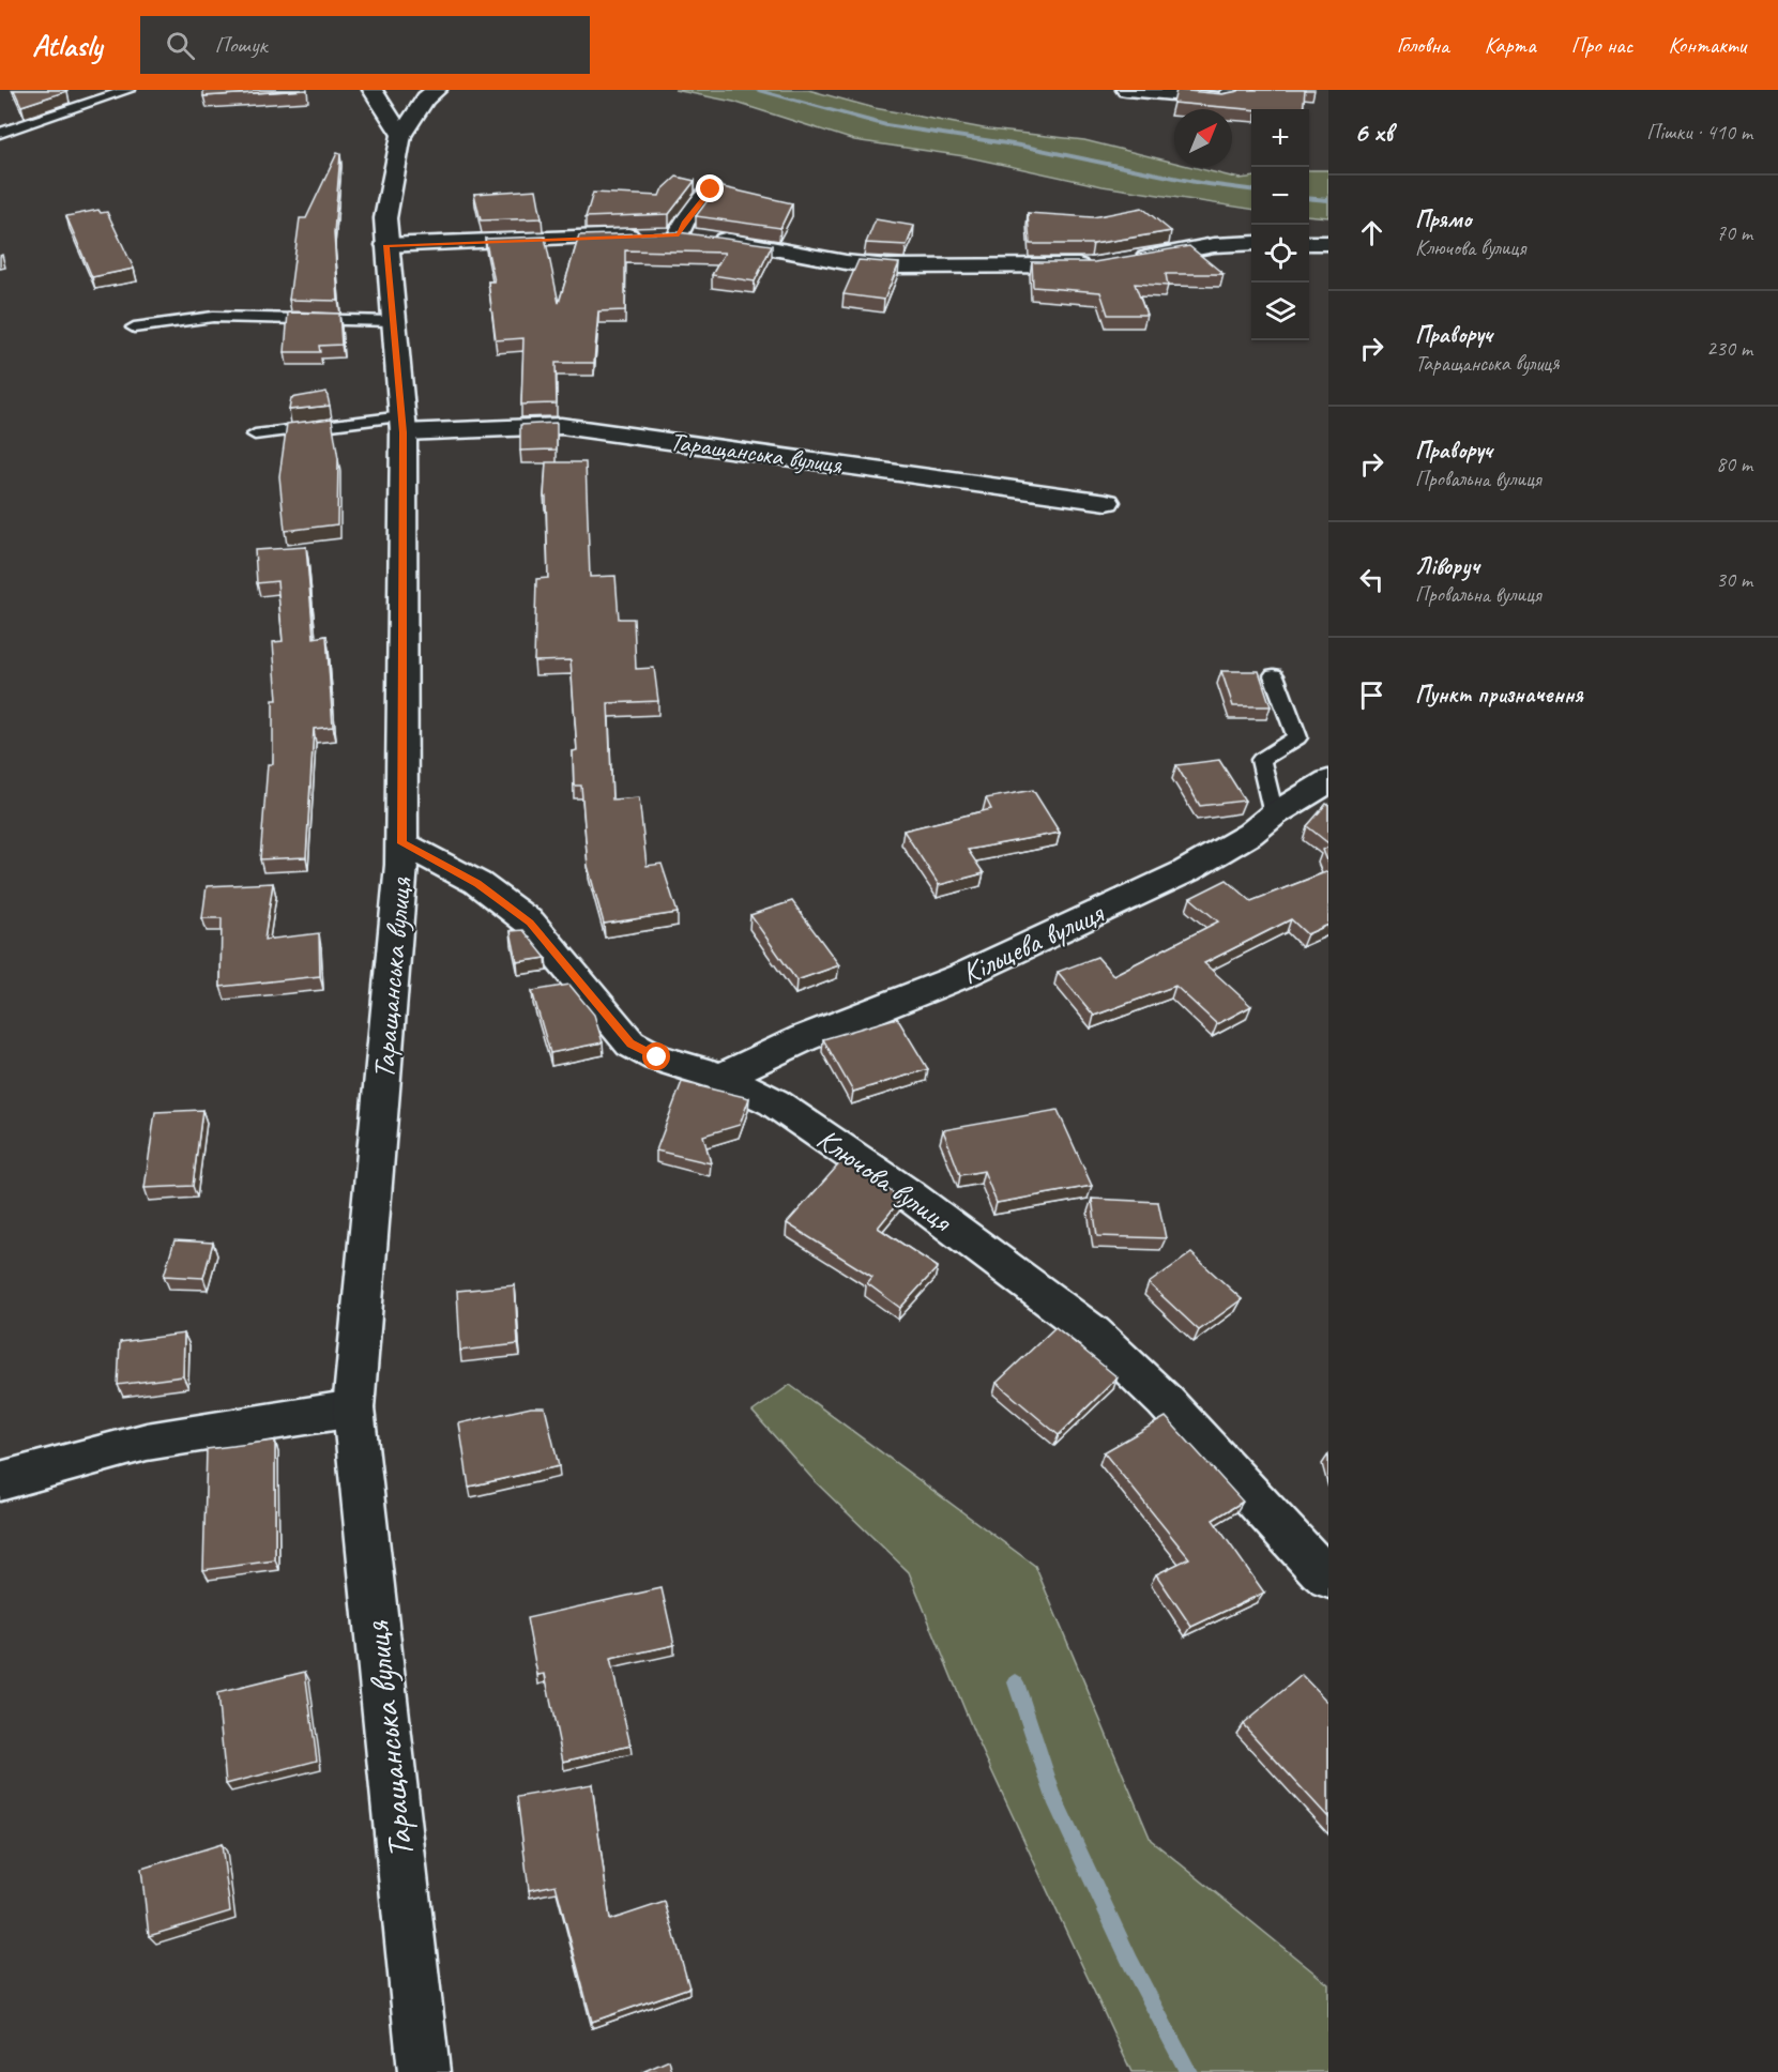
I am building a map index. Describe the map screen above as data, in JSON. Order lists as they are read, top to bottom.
{
  "streets": {
    "street": ["Таращанська вулиця", "Кільцева вулиця", "Ключова вулиця"]
  },
  "crossings": [
    ["Таращанська вулиця", "Ключова вулиця"],
    ["Кільцева вулиця", "Ключова вулиця"]
  ],
  "north": "top right",
  "page": {
    "header": "Atlasly",
    "search": "Пошук",
    "nav": [
      "Головна",
      "Карта",
      "Про нас",
      "Контакти"
    ],
    "heading": ["6 хв", "Пішки · 410 m"],
    "map_buttons": ["+", "−"],
    "list": [
      ["Прямо", "Ключова вулиця", "70 m"],
      ["Праворуч", "Таращанська вулиця", "230 m"],
      ["Праворуч", "Провальна вулиця", "80 m"],
      ["Ліворуч", "Провальна вулиця", "30 m"],
      "Пункт призначення"
    ]
  }
}
